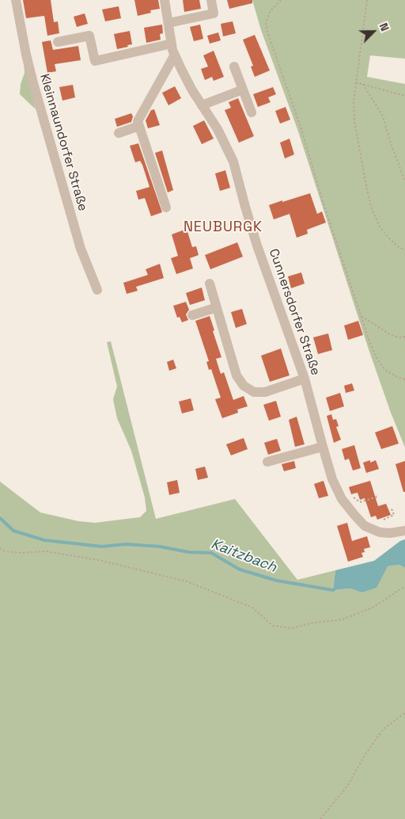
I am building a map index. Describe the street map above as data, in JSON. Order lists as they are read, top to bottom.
{
  "streets": {
    "street": ["Kleinnaundorfer Straße", "Cunnersdorfer Straße"]
  },
  "districts": ["NEUBURGK"],
  "water": ["Kaitzbach"],
  "north": "top right"
}
